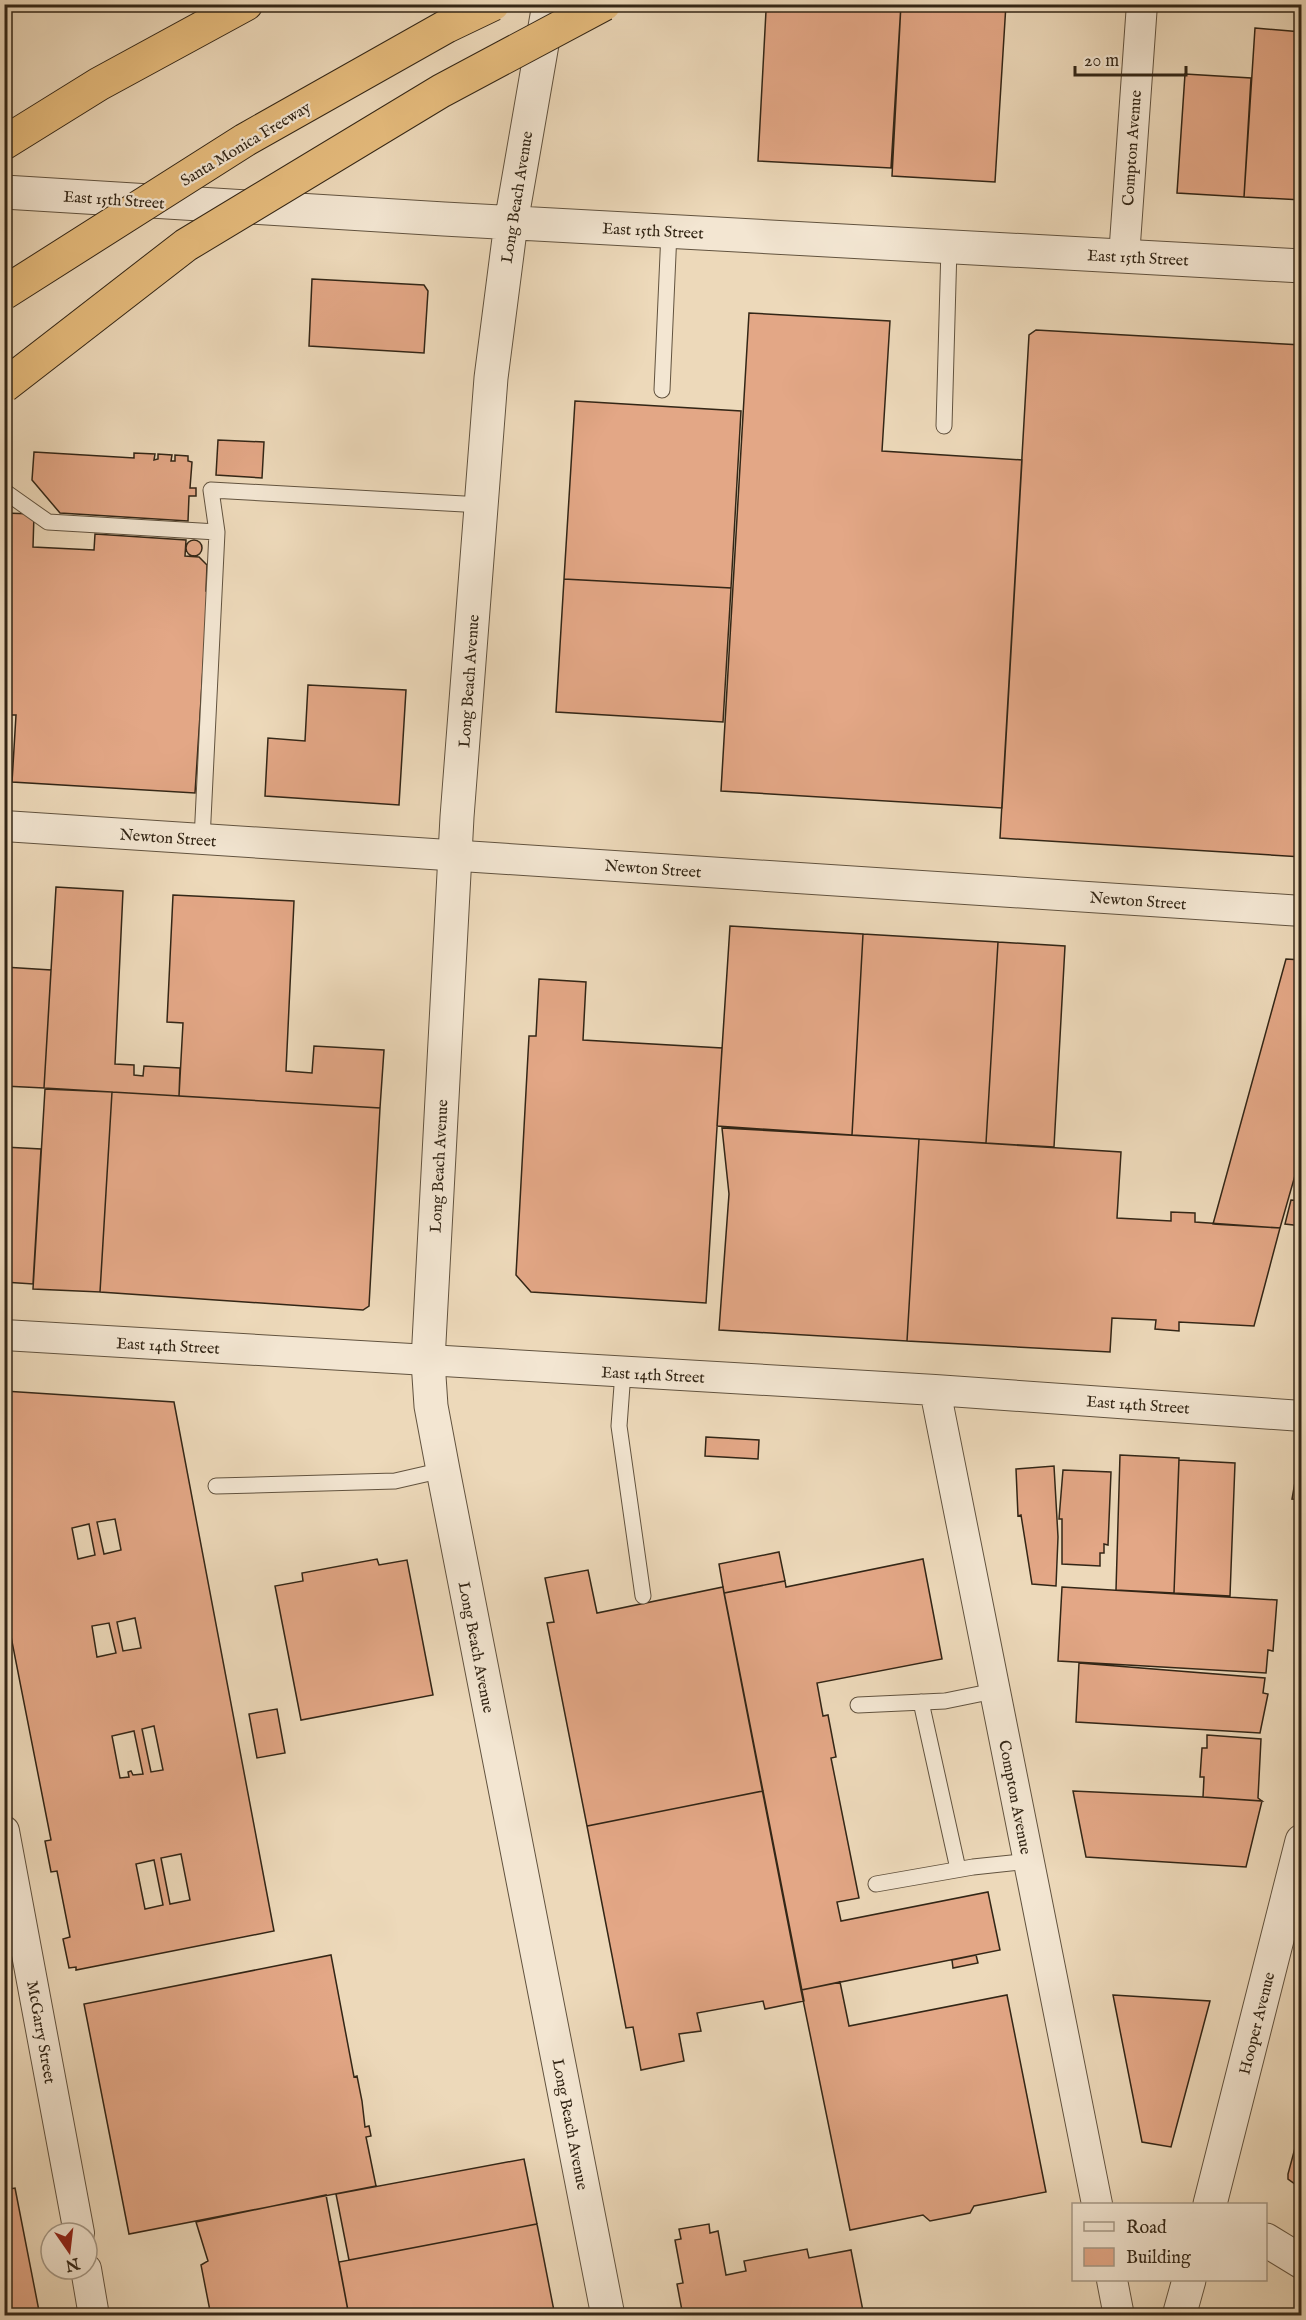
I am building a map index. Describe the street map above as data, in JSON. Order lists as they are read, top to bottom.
{
  "streets": {
    "highway": ["Santa Monica Freeway"],
    "street": [
      "Compton Avenue",
      "Long Beach Avenue",
      "East 15th Street",
      "Newton Street",
      "East 14th Street",
      "Hooper Avenue",
      "McGarry Street"
    ]
  },
  "crossings": [
    ["Compton Avenue", "East 15th Street"],
    ["Compton Avenue", "East 14th Street"],
    ["Long Beach Avenue", "East 15th Street"],
    ["Long Beach Avenue", "Newton Street"],
    ["Long Beach Avenue", "East 14th Street"]
  ],
  "legend": ["Road", "Building"],
  "scale_bar": "20 m",
  "north": "bottom"
}
